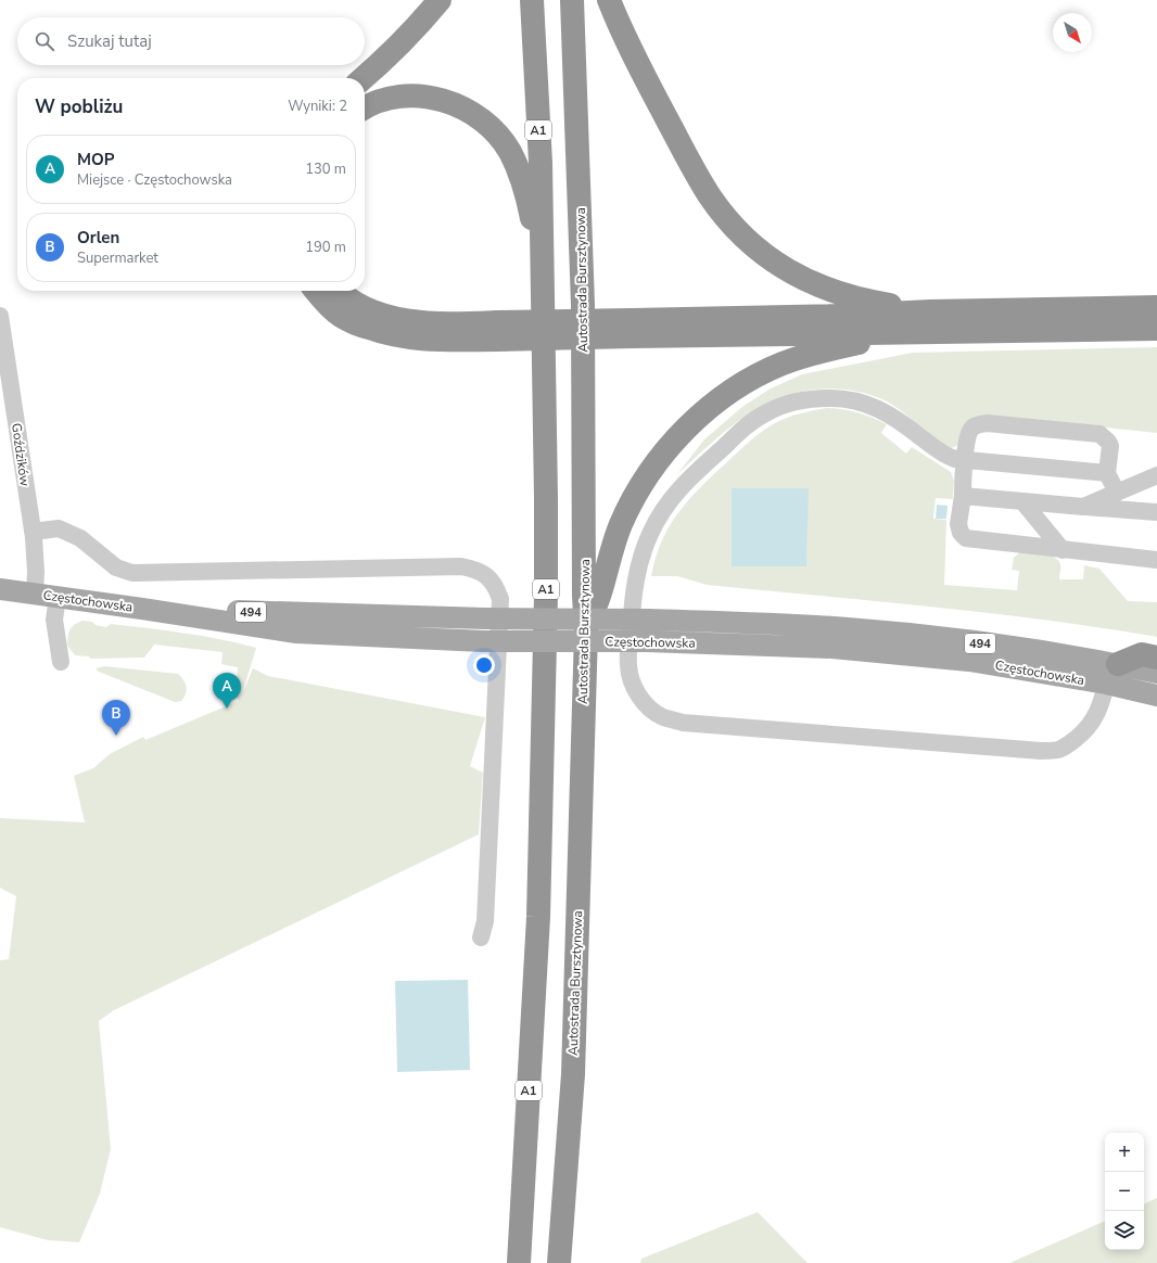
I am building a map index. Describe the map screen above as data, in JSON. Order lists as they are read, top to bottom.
{
  "streets": {
    "highway": ["A1", "Autostrada Bursztynowa"],
    "main road": ["Częstochowska", "494"],
    "street": ["Goździków"]
  },
  "crossings": [
    ["Goździków", "Częstochowska"],
    ["Goździków", "494"],
    ["Częstochowska", "494"]
  ],
  "north": "bottom right",
  "page": {
    "search": "Szukaj tutaj",
    "heading": ["W pobliżu", "Wyniki: 2"],
    "list": [
      {
        "mark": "A",
        "name": "MOP",
        "note": "Miejsce · Częstochowska",
        "value": "130 m"
      },
      {
        "mark": "B",
        "name": "Orlen",
        "note": "Supermarket",
        "value": "190 m"
      }
    ],
    "pins": ["A", "B"],
    "map_buttons": ["+", "−"]
  }
}
